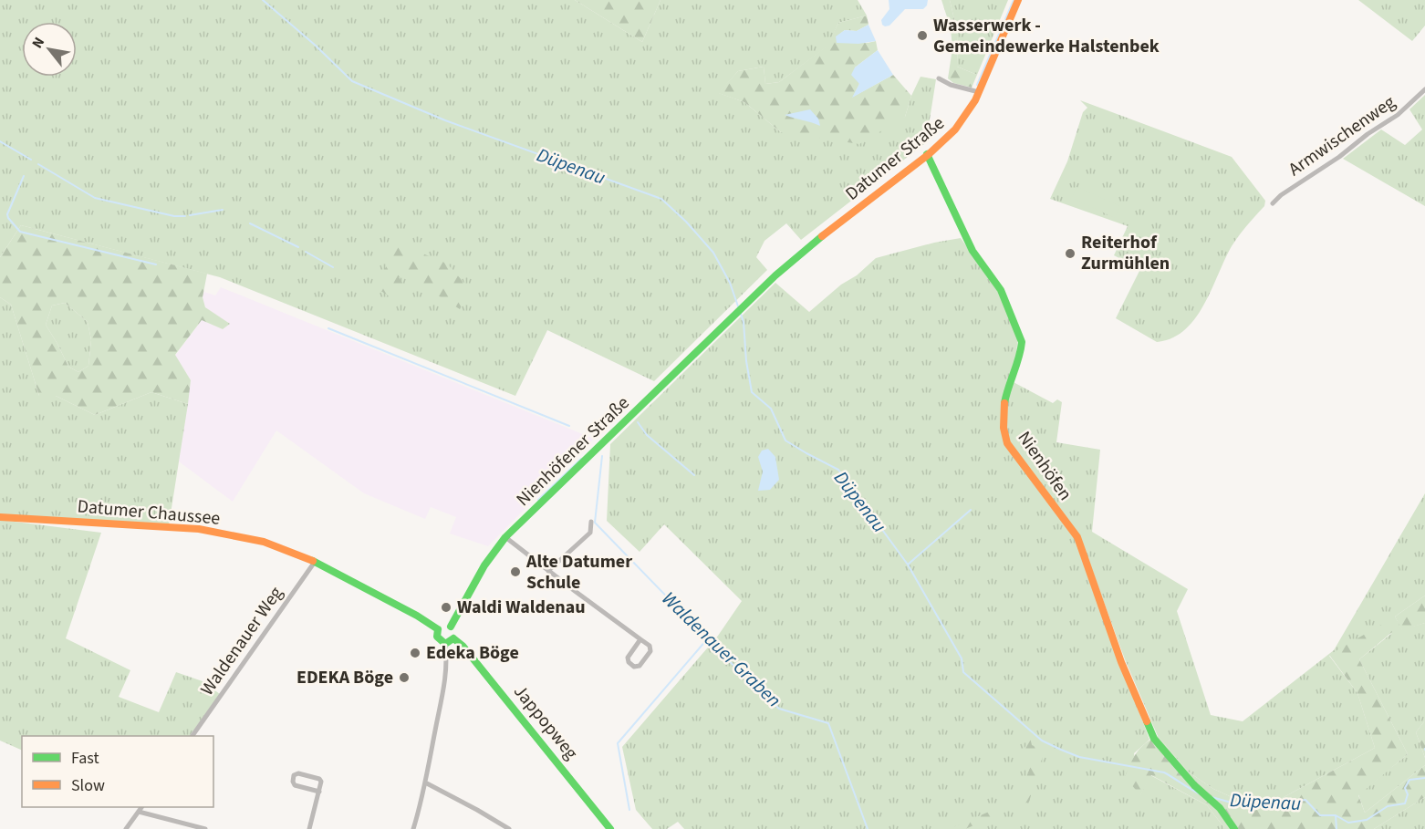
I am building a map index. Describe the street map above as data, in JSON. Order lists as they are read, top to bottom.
{
  "streets": {
    "street": [
      "Armwischenweg",
      "Datumer Straße",
      "Nienhöfener Straße",
      "Nienhöfen",
      "Datumer Chaussee",
      "Waldenauer Weg",
      "Jappopweg"
    ]
  },
  "crossings": [
    ["Datumer Straße", "Nienhöfener Straße"],
    ["Datumer Straße", "Nienhöfen"],
    ["Nienhöfener Straße", "Datumer Chaussee"],
    ["Nienhöfener Straße", "Jappopweg"],
    ["Datumer Chaussee", "Waldenauer Weg"],
    ["Datumer Chaussee", "Jappopweg"]
  ],
  "water": ["Düpenau", "Waldenauer Graben"],
  "places": [
    "Wasserwerk - Gemeindewerke Halstenbek",
    "Reiterhof Zurmühlen",
    "Alte Datumer Schule",
    "Waldi Waldenau",
    "Edeka Böge",
    "EDEKA Böge"
  ],
  "legend": ["Fast", "Slow"],
  "north": "top left"
}
